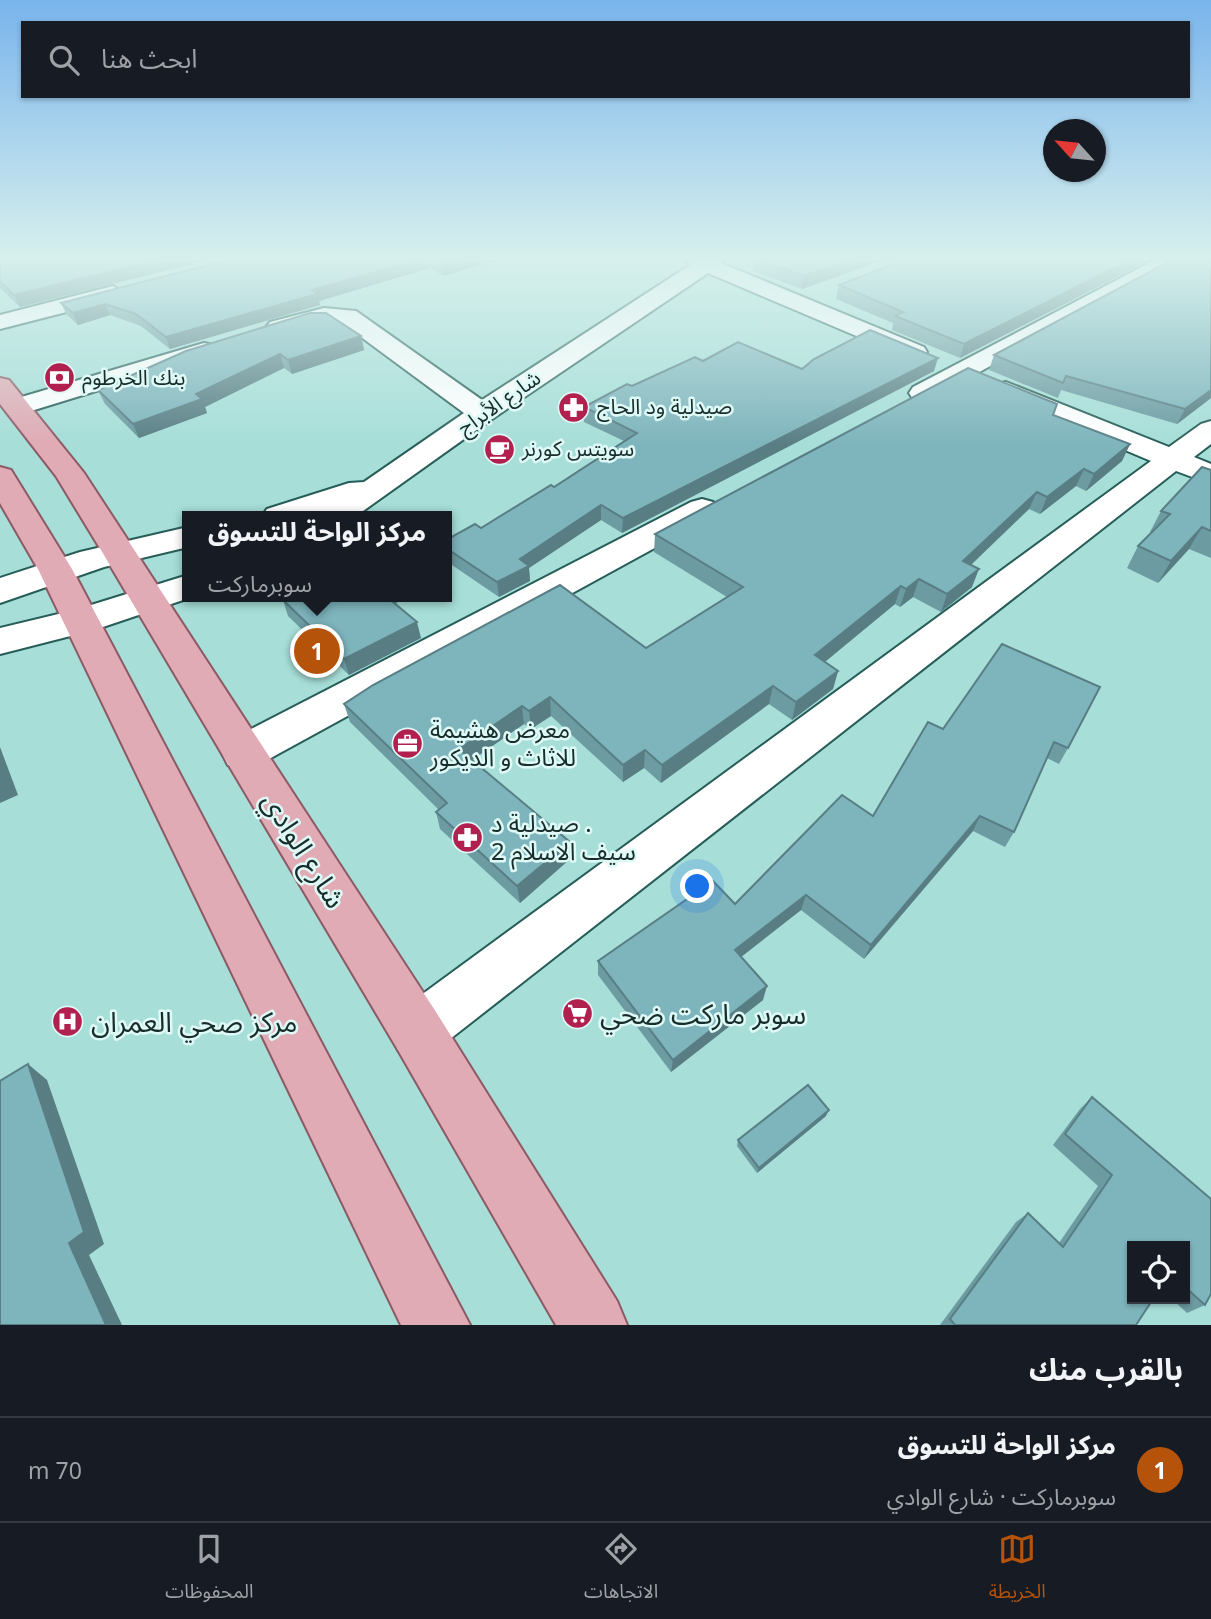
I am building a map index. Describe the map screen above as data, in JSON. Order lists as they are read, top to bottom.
{
  "streets": {
    "main road": ["شارع الوادي"],
    "street": ["شارع الأبراج"]
  },
  "places": {
    "bank": ["بنك الخرطوم"],
    "pharmacy": ["صيدلية ود الحاج", "صيدلية د . سيف الاسلام 2"],
    "cafe": ["سويتس كورنر"],
    "office": ["معرض هشيمة للاثاث و الديكور"],
    "supermarket": ["سوبر ماركت ضحي"],
    "hospital": ["مركز صحي العمران"]
  },
  "north": "top left",
  "page": {
    "search": "ابحث هنا",
    "popup": ["مركز الواحة للتسوق", "سوبرماركت"],
    "pins": "1",
    "heading": "بالقرب منك",
    "list": [
      {
        "mark": "1",
        "name": "مركز الواحة للتسوق",
        "note": "سوبرماركت · شارع الوادي",
        "value": "70 m"
      }
    ],
    "nav": ["الخريطة", "الاتجاهات", "المحفوظات"]
  }
}
